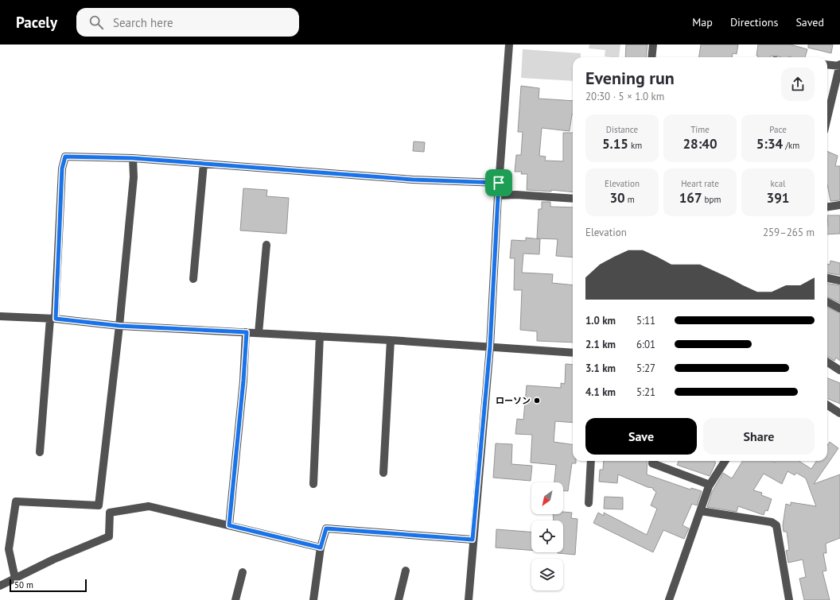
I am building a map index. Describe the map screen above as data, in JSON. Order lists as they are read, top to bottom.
{
  "places": ["ローソン"],
  "scale_bar": "50 m",
  "north": "bottom left",
  "page": {
    "header": "Pacely",
    "search": "Search here",
    "nav": ["Map", "Directions", "Saved"],
    "heading": ["Evening run", "20:30 · 5 × 1.0 km"],
    "stats": [
      ["Distance", "5.15 km"],
      ["Time", "28:40"],
      ["Pace", "5:34 /km"],
      ["Elevation", "30 m"],
      ["Heart rate", "167 bpm"],
      ["kcal", "391"]
    ],
    "chart": ["Elevation", "259–265 m"],
    "list": [
      {
        "name": "1.0 km",
        "note": "5:11"
      },
      {
        "name": "2.1 km",
        "note": "6:01"
      },
      {
        "name": "3.1 km",
        "note": "5:27"
      },
      {
        "name": "4.1 km",
        "note": "5:21"
      }
    ],
    "buttons": ["Save", "Share"],
    "scale": "50 m"
  }
}
